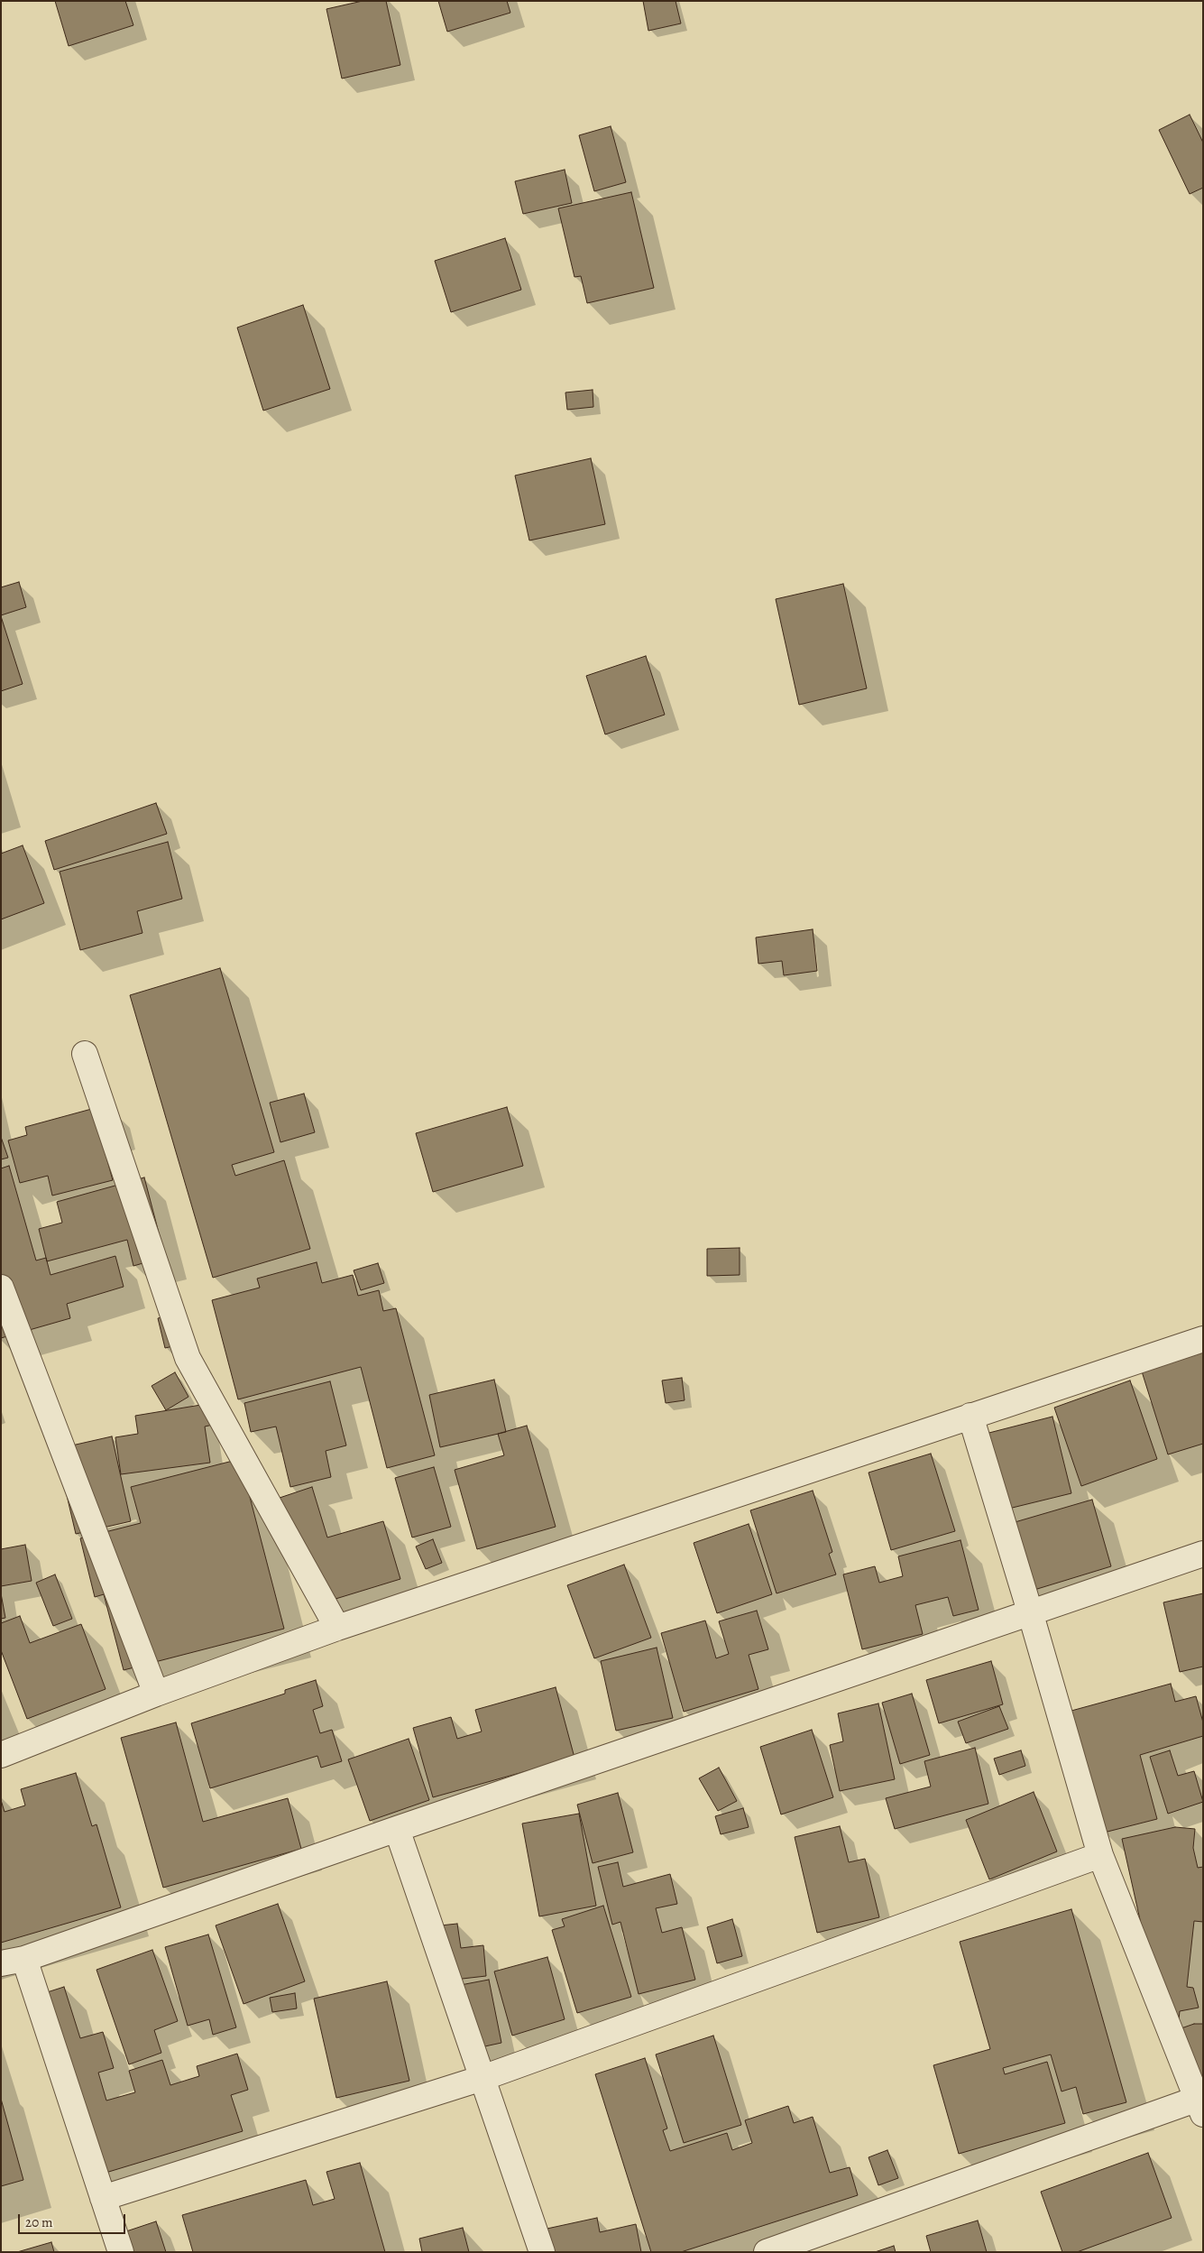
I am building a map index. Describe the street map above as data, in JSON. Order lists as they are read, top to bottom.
{
  "scale_bar": "20 m"
}
